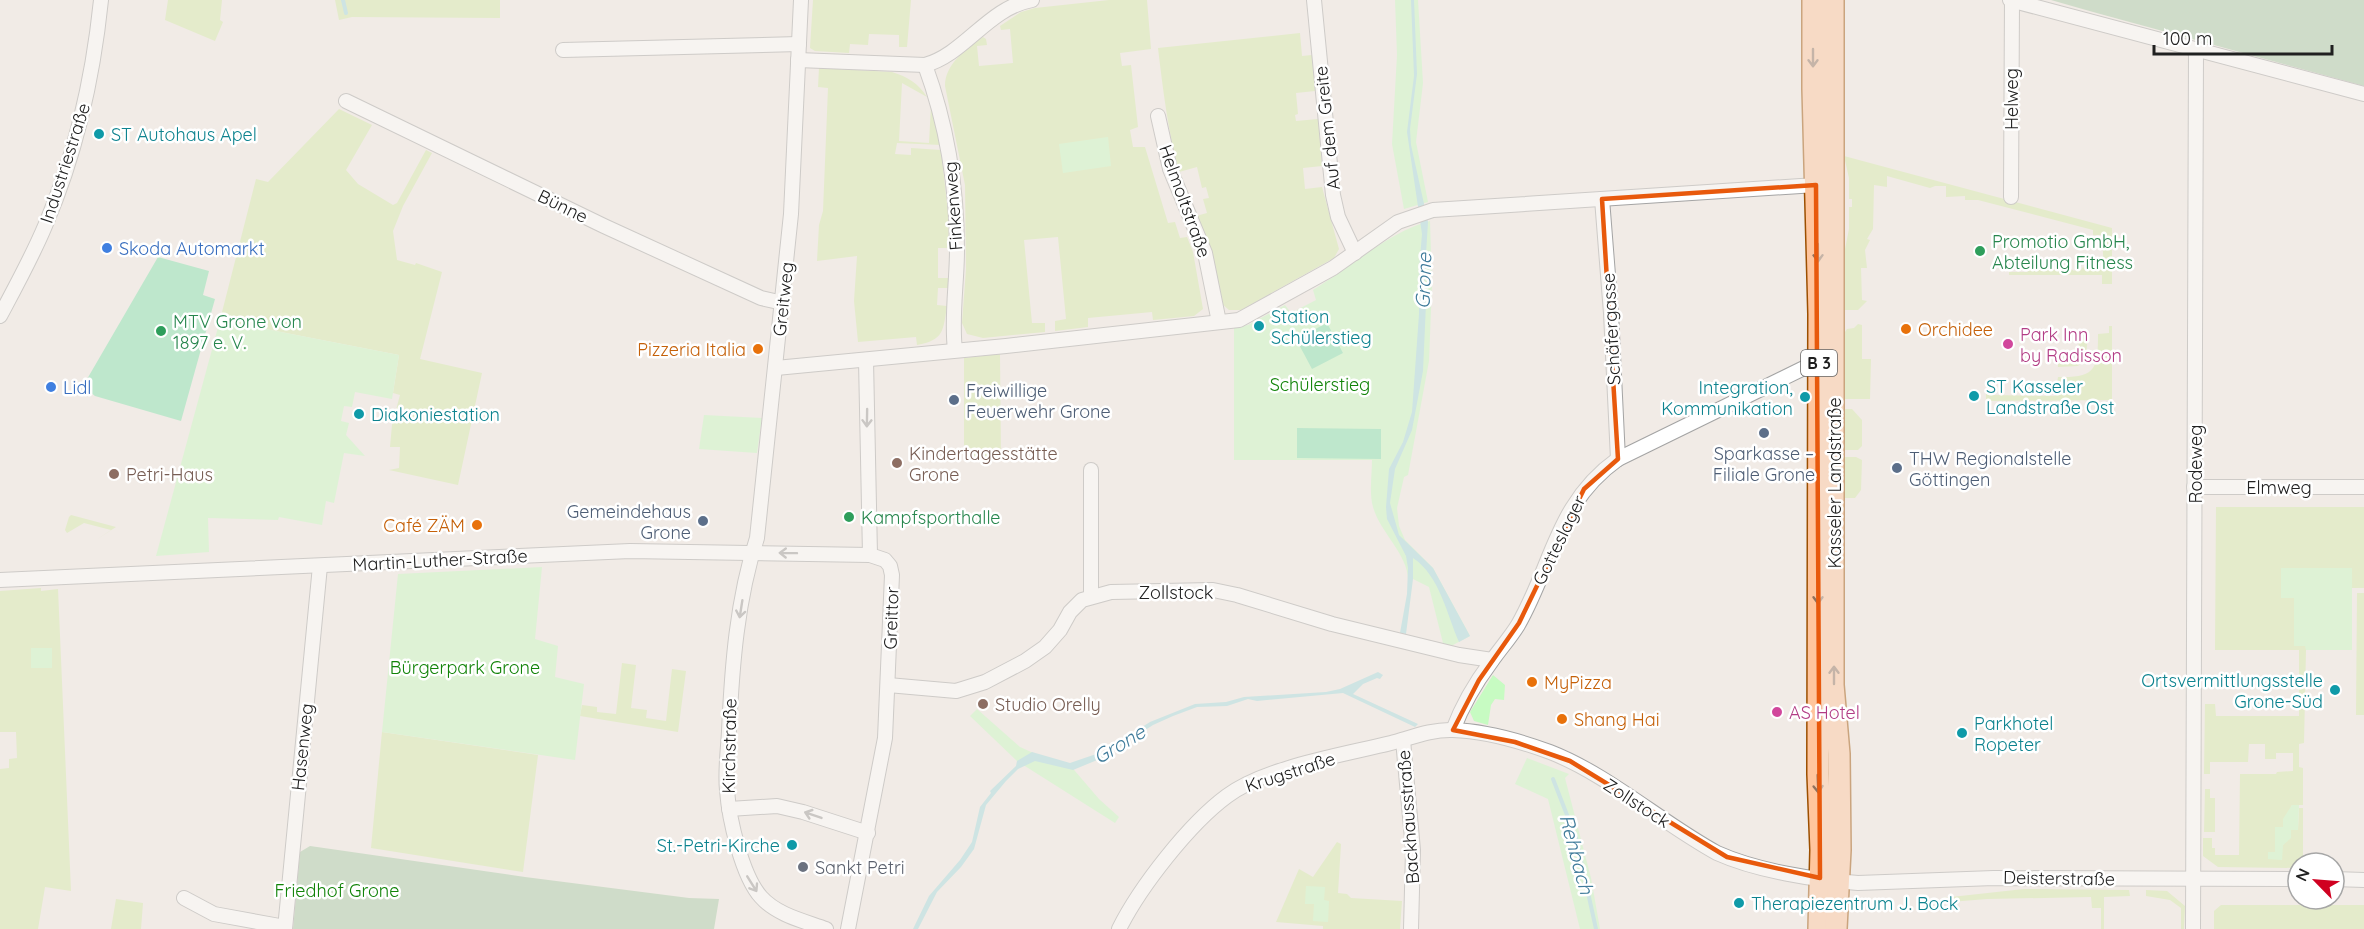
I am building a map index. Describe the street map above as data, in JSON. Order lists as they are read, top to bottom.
{
  "streets": {
    "main road": ["B 3", "Kasseler Landstraße"],
    "street": [
      "Helweg",
      "Auf dem Greite",
      "Industriestraße",
      "Helmoltstraße",
      "Bünne",
      "Finkenweg",
      "Greitweg",
      "Schäfergasse",
      "Rodeweg",
      "Elmweg",
      "Gotteslager",
      "Martin-Luther-Straße",
      "Zollstock",
      "Greittor",
      "Kirchstraße",
      "Hasenweg",
      "Krugstraße",
      "Backhausstraße",
      "Deisterstraße"
    ]
  },
  "crossings": [
    ["Bünne", "Greitweg"],
    ["Greitweg", "Martin-Luther-Straße"],
    ["Greitweg", "Kirchstraße"],
    ["Schäfergasse", "Gotteslager"],
    ["Rodeweg", "Elmweg"],
    ["Rodeweg", "Deisterstraße"],
    ["Kasseler Landstraße", "Gotteslager"],
    ["Kasseler Landstraße", "Zollstock"],
    ["Kasseler Landstraße", "Deisterstraße"],
    ["Gotteslager", "Zollstock"],
    ["Gotteslager", "Krugstraße"],
    ["Martin-Luther-Straße", "Greittor"],
    ["Martin-Luther-Straße", "Kirchstraße"],
    ["Martin-Luther-Straße", "Hasenweg"],
    ["Zollstock", "Krugstraße"],
    ["Zollstock", "Deisterstraße"],
    ["Krugstraße", "Backhausstraße"]
  ],
  "one_way": ["Kirchstraße"],
  "water": ["Grone", "Rehbach"],
  "parks": ["Schülerstieg", "Bürgerpark Grone", "Friedhof Grone"],
  "places": [
    "ST Autohaus Apel",
    "Skoda Automarkt",
    "Promotio GmbH, Abteilung Fitness",
    "Station Schülerstieg",
    "Orchidee",
    "MTV Grone von 1897 e. V.",
    "Park Inn by Radisson",
    "Pizzeria Italia",
    "Lidl",
    "ST Kasseler Landstraße Ost",
    "Integration, Kommunikation",
    "Freiwillige Feuerwehr Grone",
    "Diakoniestation",
    "Sparkasse – Filiale Grone",
    "Kindertagesstätte Grone",
    "THW Regionalstelle Göttingen",
    "Petri-Haus",
    "Kampfsporthalle",
    "Gemeindehaus Grone",
    "Café ZÄM",
    "MyPizza",
    "Ortsvermittlungsstelle Grone-Süd",
    "Studio Orelly",
    "AS Hotel",
    "Shang Hai",
    "Parkhotel Ropeter",
    "St.-Petri-Kirche",
    "Sankt Petri",
    "Therapiezentrum J. Bock"
  ],
  "scale_bar": "100 m",
  "north": "top left"
}
